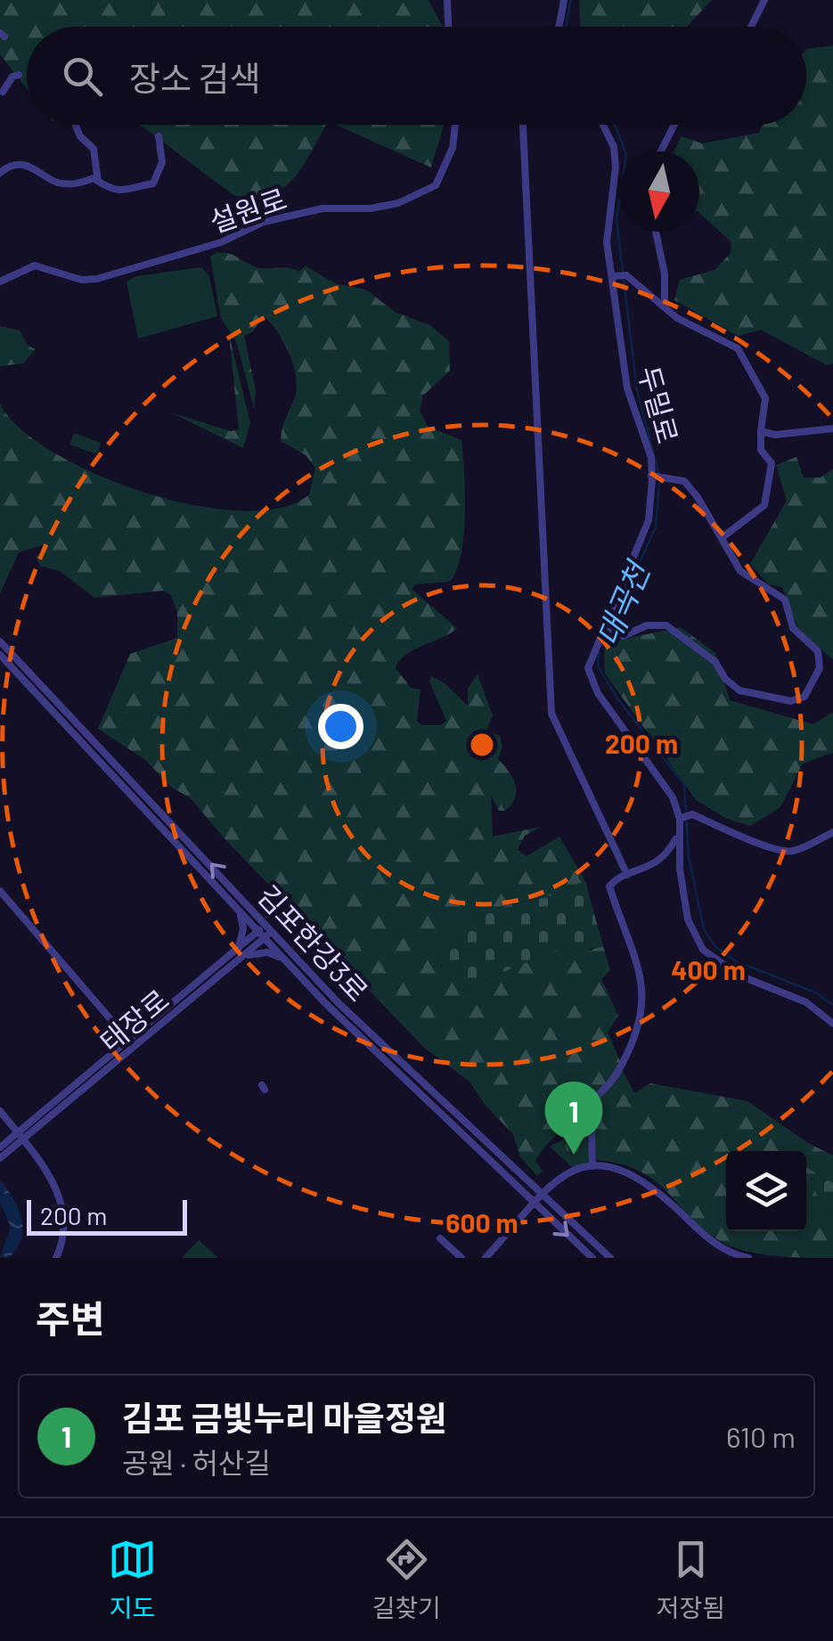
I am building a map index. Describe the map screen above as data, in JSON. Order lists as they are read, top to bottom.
{
  "streets": {
    "street": ["설원로", "두밀로", "김포한강3로"]
  },
  "water": ["대곡천"],
  "scale_bar": "200 m",
  "north": "bottom",
  "page": {
    "search": "장소 검색",
    "pins": "1",
    "scale": "200 m",
    "heading": "주변",
    "list": [
      {
        "mark": "1",
        "name": "김포 금빛누리 마을정원",
        "note": "공원 · 허산길",
        "value": "610 m"
      }
    ],
    "nav": ["지도", "길찾기", "저장됨"]
  },
  "rings": ["200 m", "400 m", "600 m"]
}
